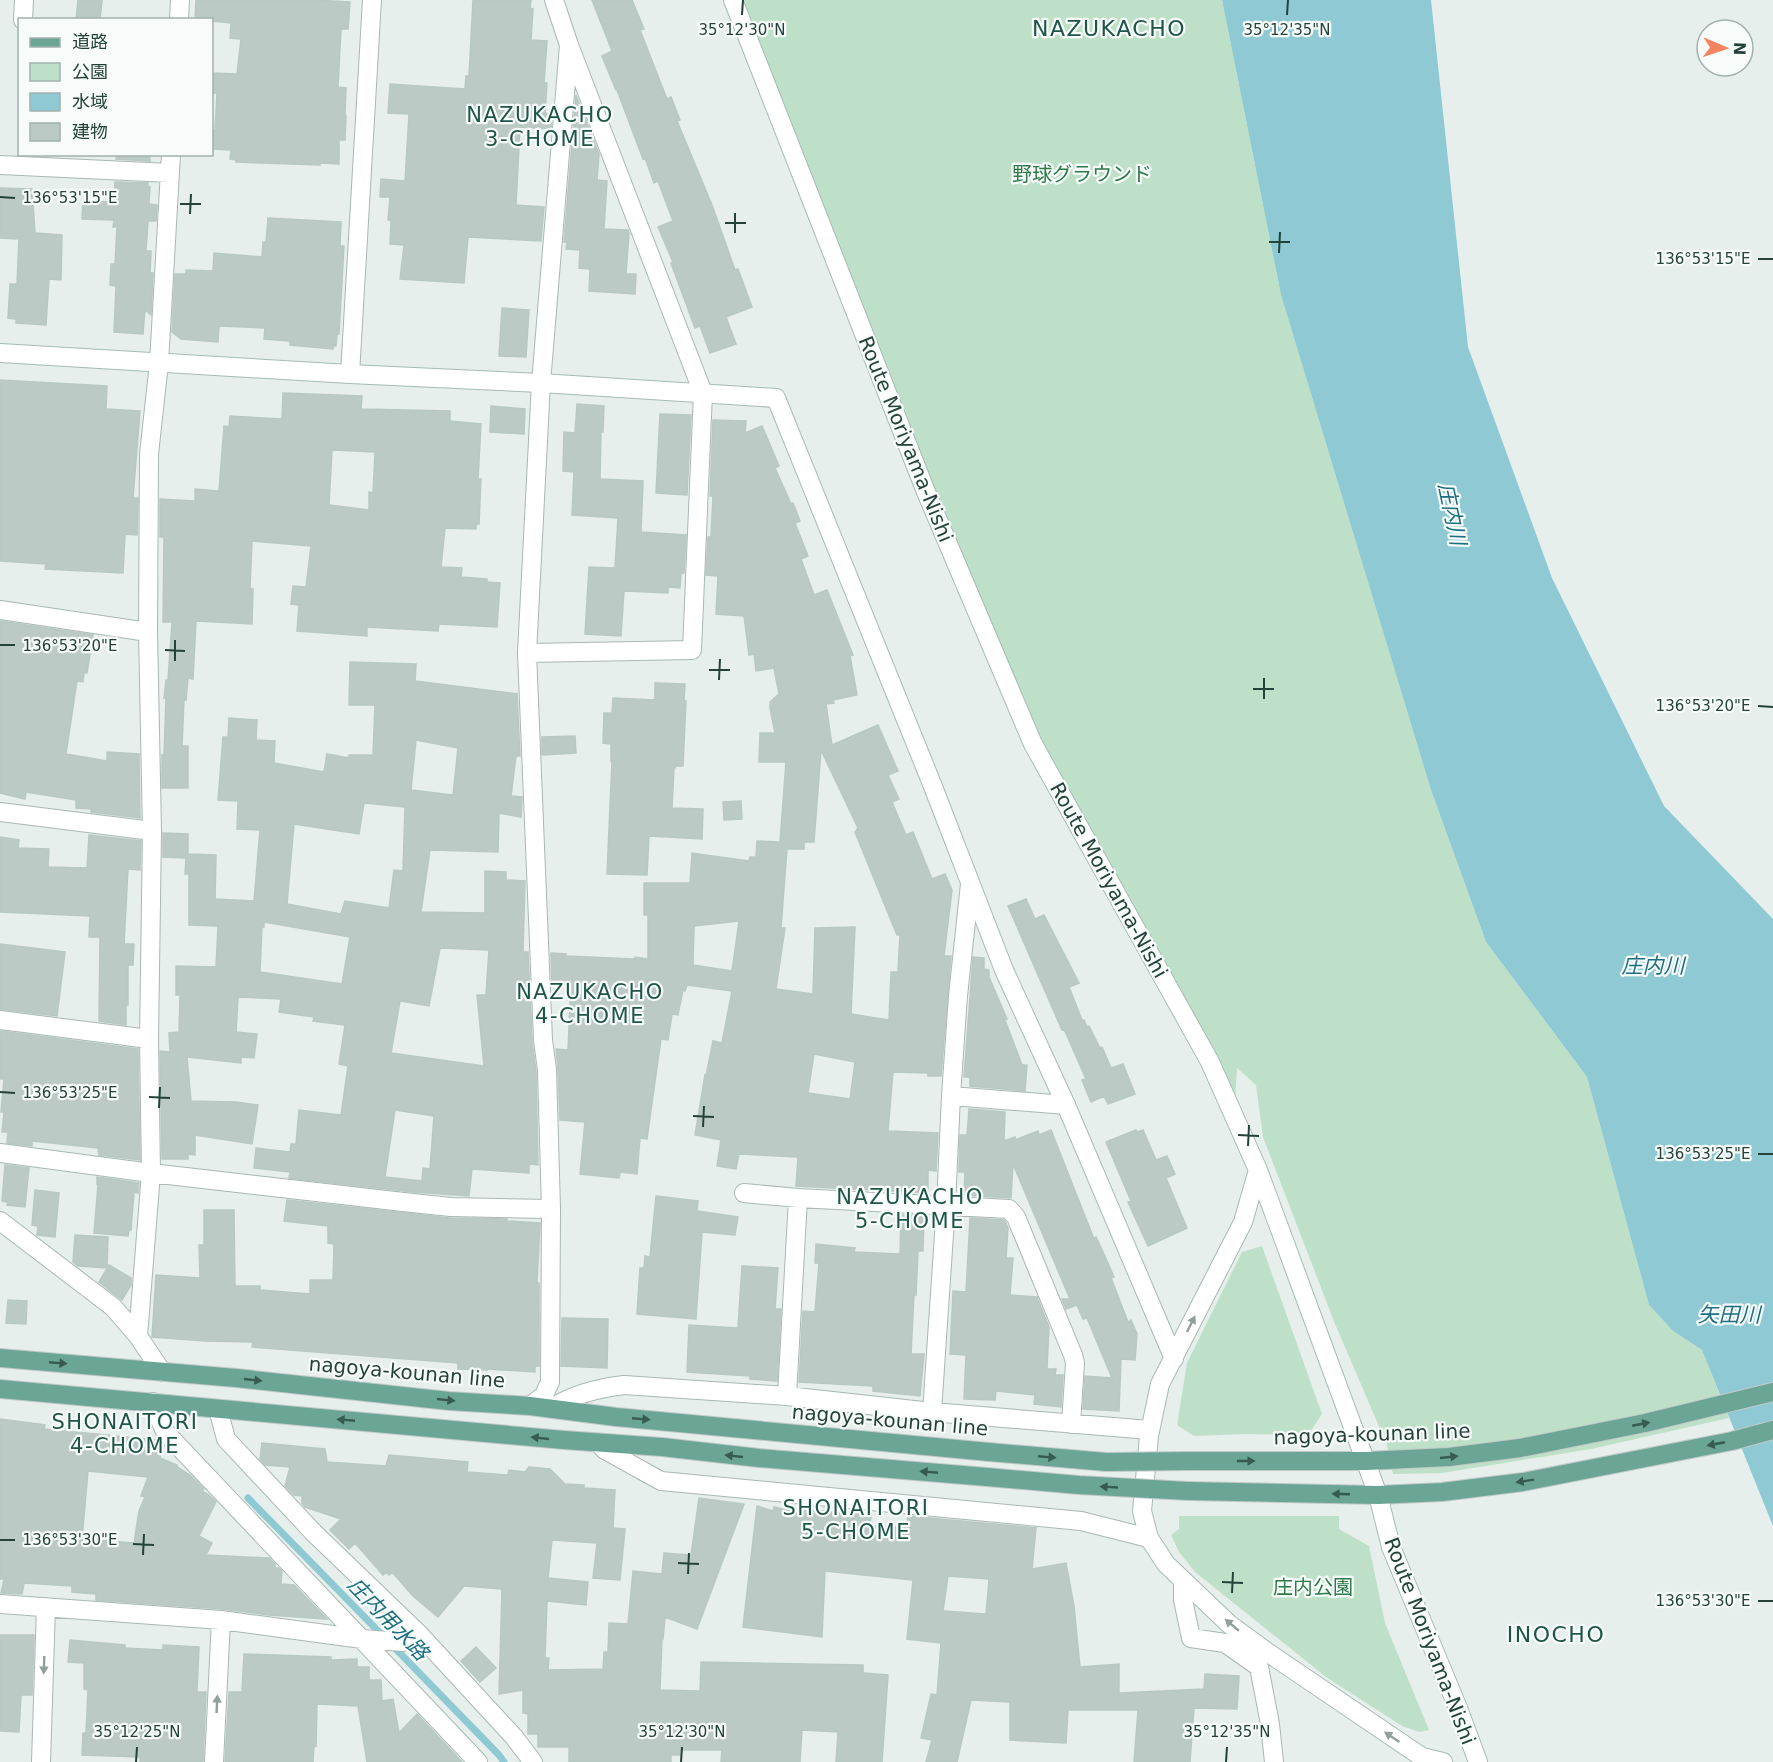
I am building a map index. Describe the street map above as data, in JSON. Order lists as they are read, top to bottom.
{
  "streets": {
    "main road": ["nagoya-kounan line"],
    "street": ["Route Moriyama-Nishi"]
  },
  "crossings": [
    ["Route Moriyama-Nishi", "nagoya-kounan line"]
  ],
  "districts": [
    "NAZUKACHO",
    "NAZUKACHO 3-CHOME",
    "NAZUKACHO 4-CHOME",
    "NAZUKACHO 5-CHOME",
    "SHONAITORI 4-CHOME",
    "SHONAITORI 5-CHOME",
    "INOCHO"
  ],
  "water": ["庄内川", "矢田川", "庄内用水路"],
  "parks": ["野球グラウンド", "庄内公園"],
  "legend": [
    "道路",
    "公園",
    "水域",
    "建物"
  ],
  "north": "right",
  "coordinates": [
    "35°12'30\"N",
    "35°12'35\"N",
    "136°53'15\"E",
    "136°53'20\"E",
    "136°53'25\"E",
    "136°53'30\"E",
    "35°12'25\"N"
  ]
}
